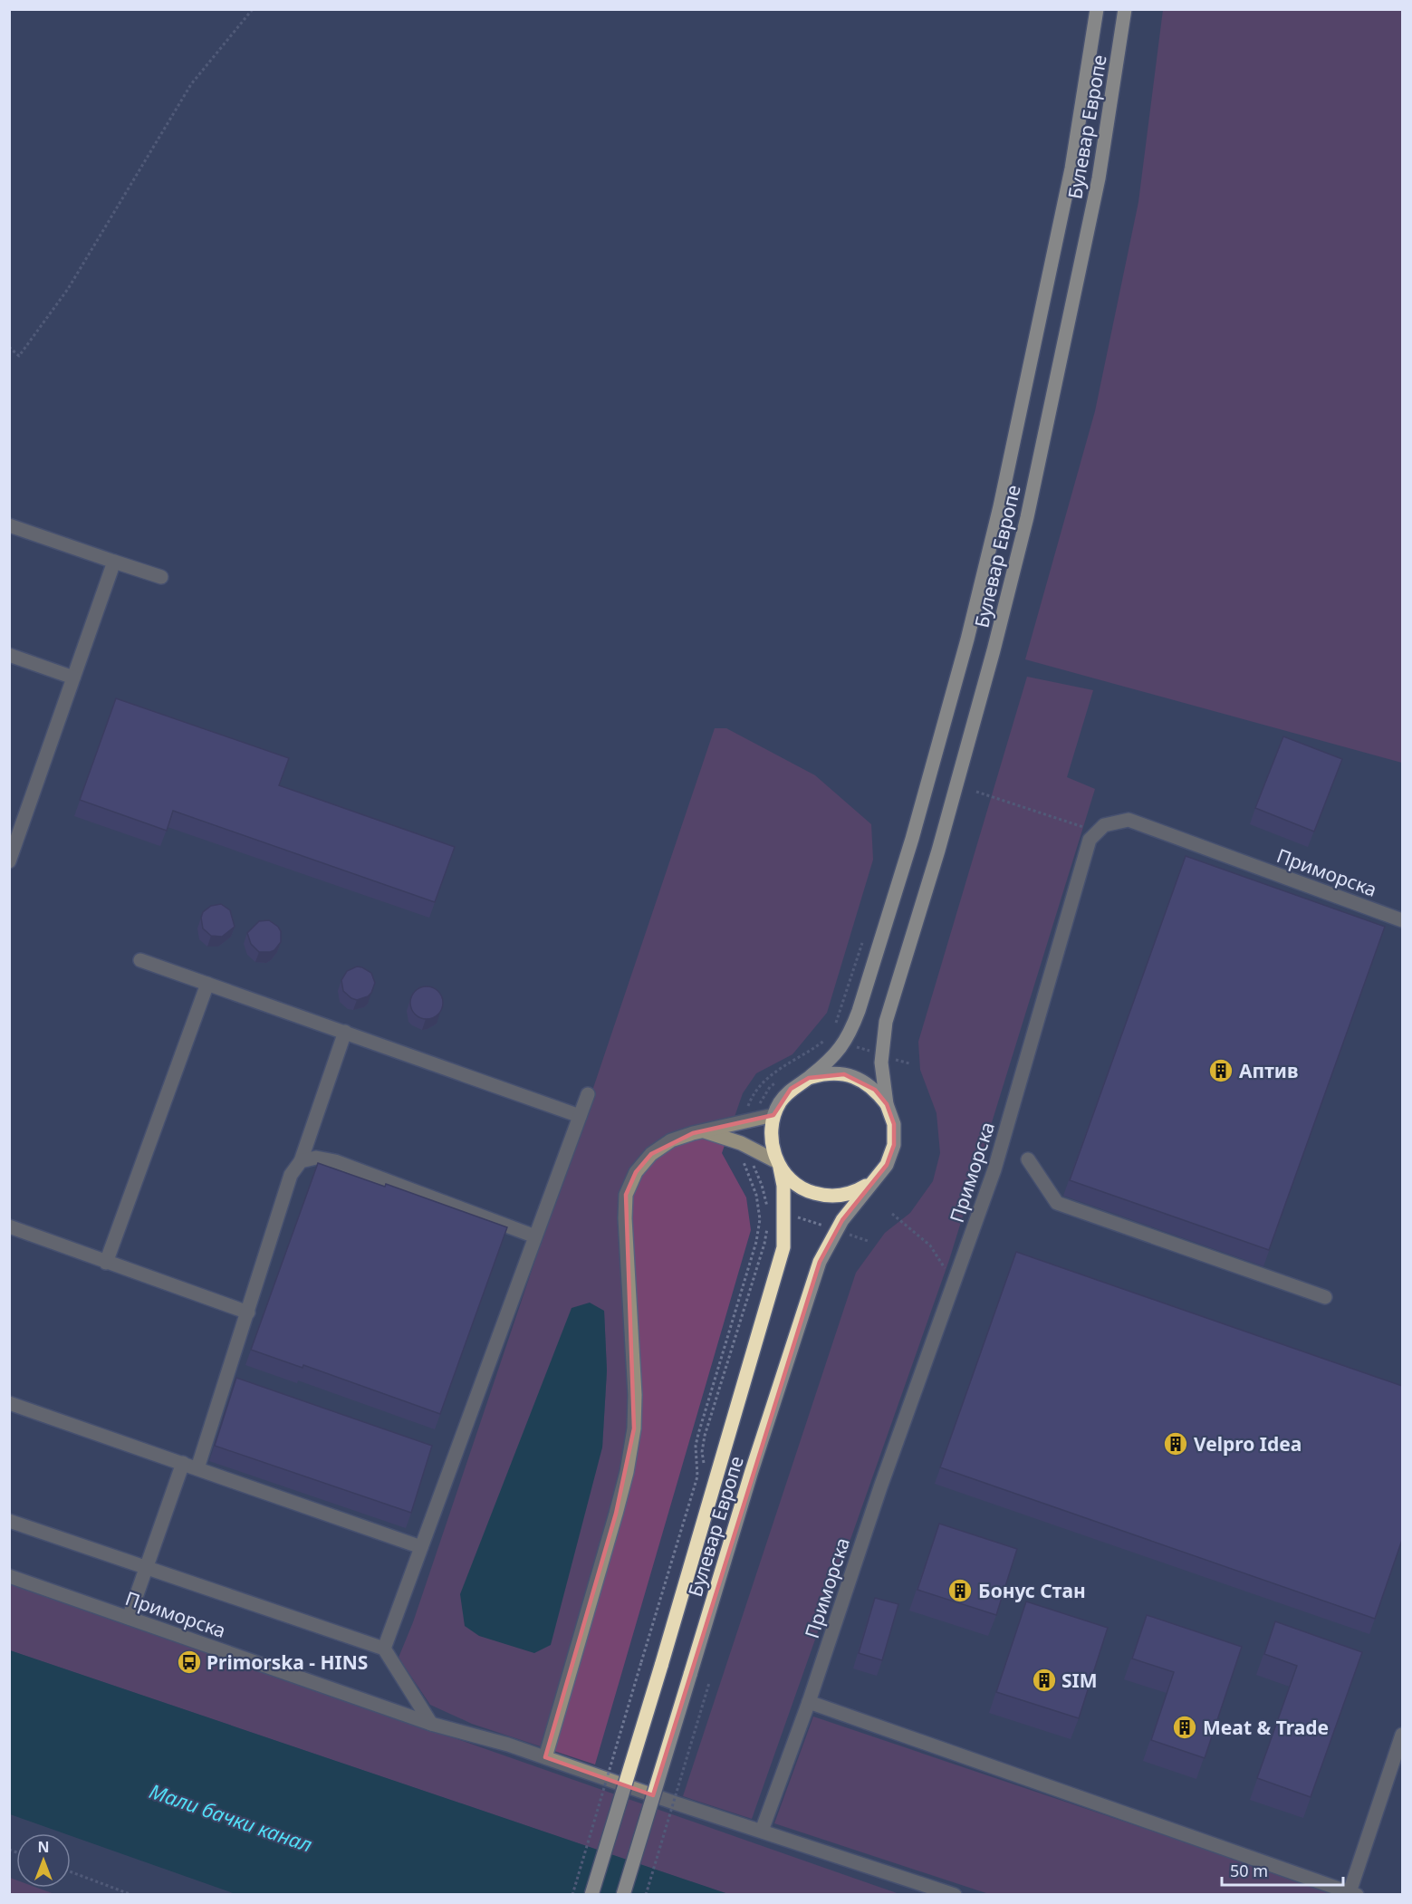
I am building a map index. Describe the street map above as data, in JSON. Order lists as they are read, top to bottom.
{
  "streets": {
    "main road": ["Булевар Европе"],
    "street": ["Приморска"]
  },
  "water": ["Мали бачки канал"],
  "places": {
    "building": [
      "Аптив",
      "Velpro Idea",
      "Бонус Стан",
      "SIM",
      "Meat & Trade"
    ],
    "bus stop": ["Primorska - HINS"]
  },
  "scale_bar": "50 m",
  "north": "top"
}
